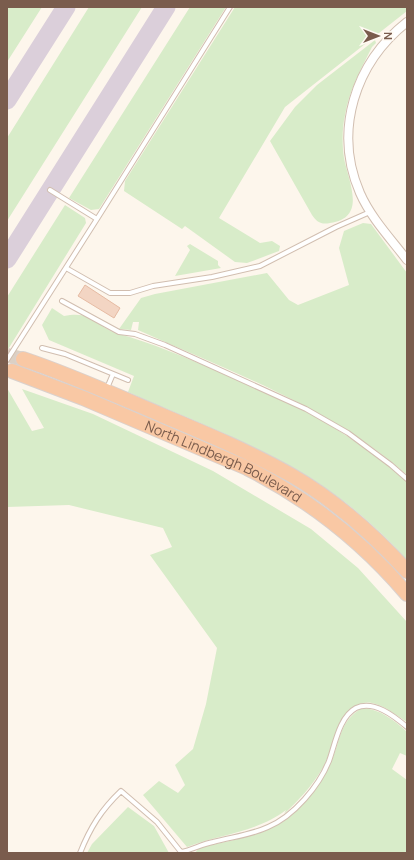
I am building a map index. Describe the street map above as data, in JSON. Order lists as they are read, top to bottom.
{
  "streets": {
    "highway": ["North Lindbergh Boulevard"]
  },
  "north": "right"
}
